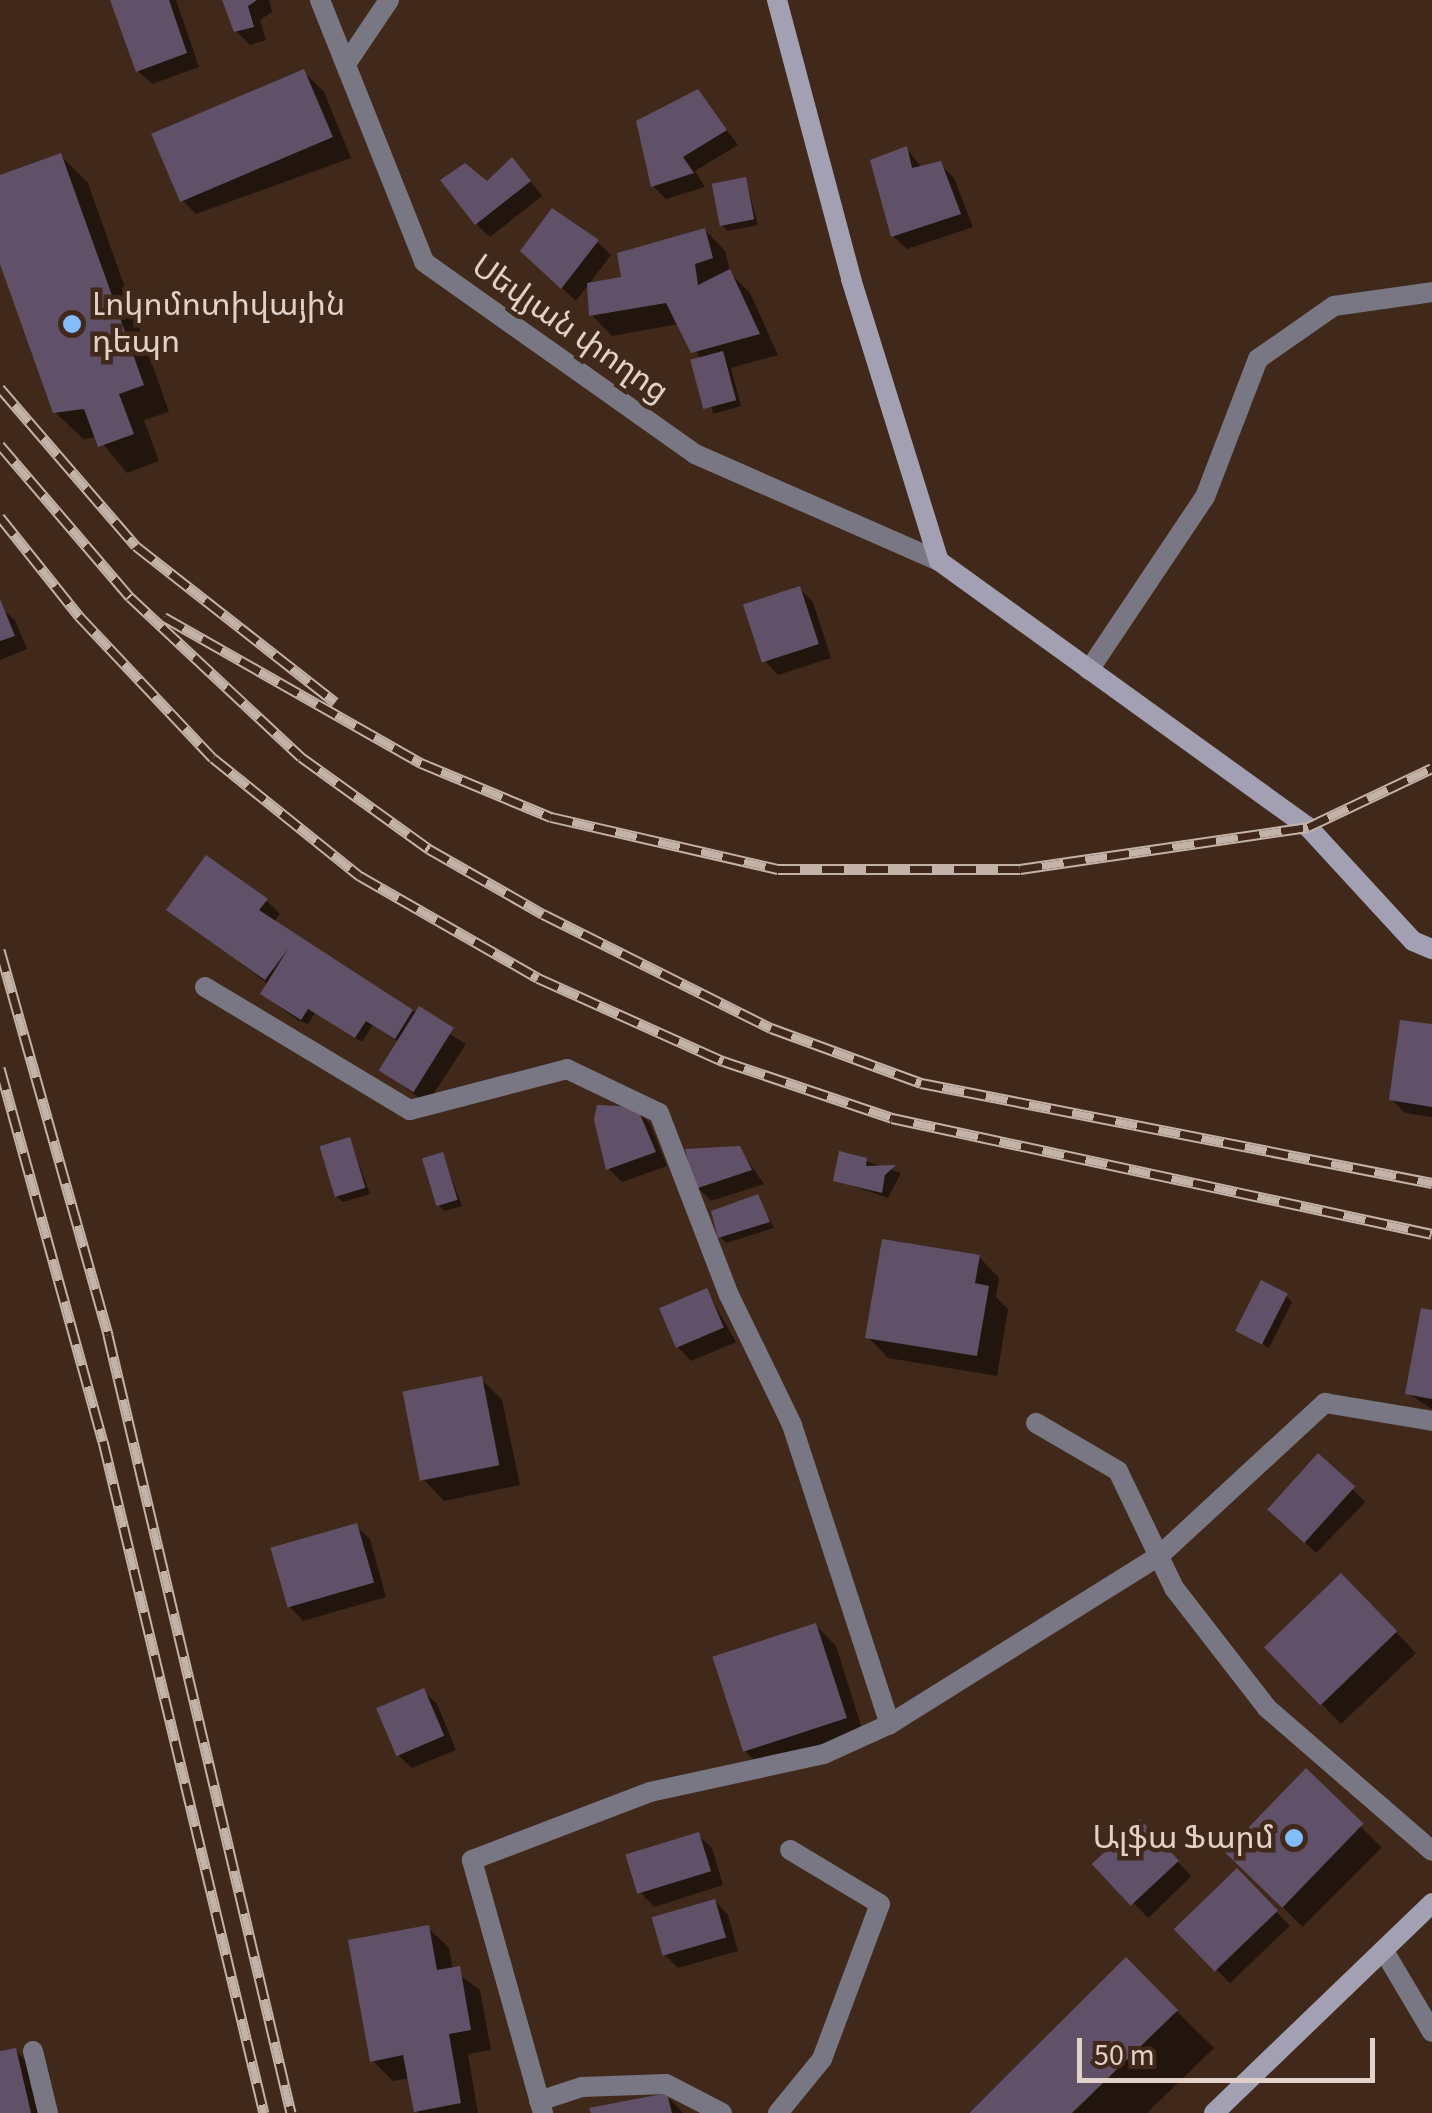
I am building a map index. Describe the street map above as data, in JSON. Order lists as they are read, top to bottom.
{
  "streets": {
    "street": ["Սեվյան փողոց"]
  },
  "places": ["Լոկոմոտիվային դեպո", "Ալֆա Ֆարմ"],
  "scale_bar": "50 m"
}
